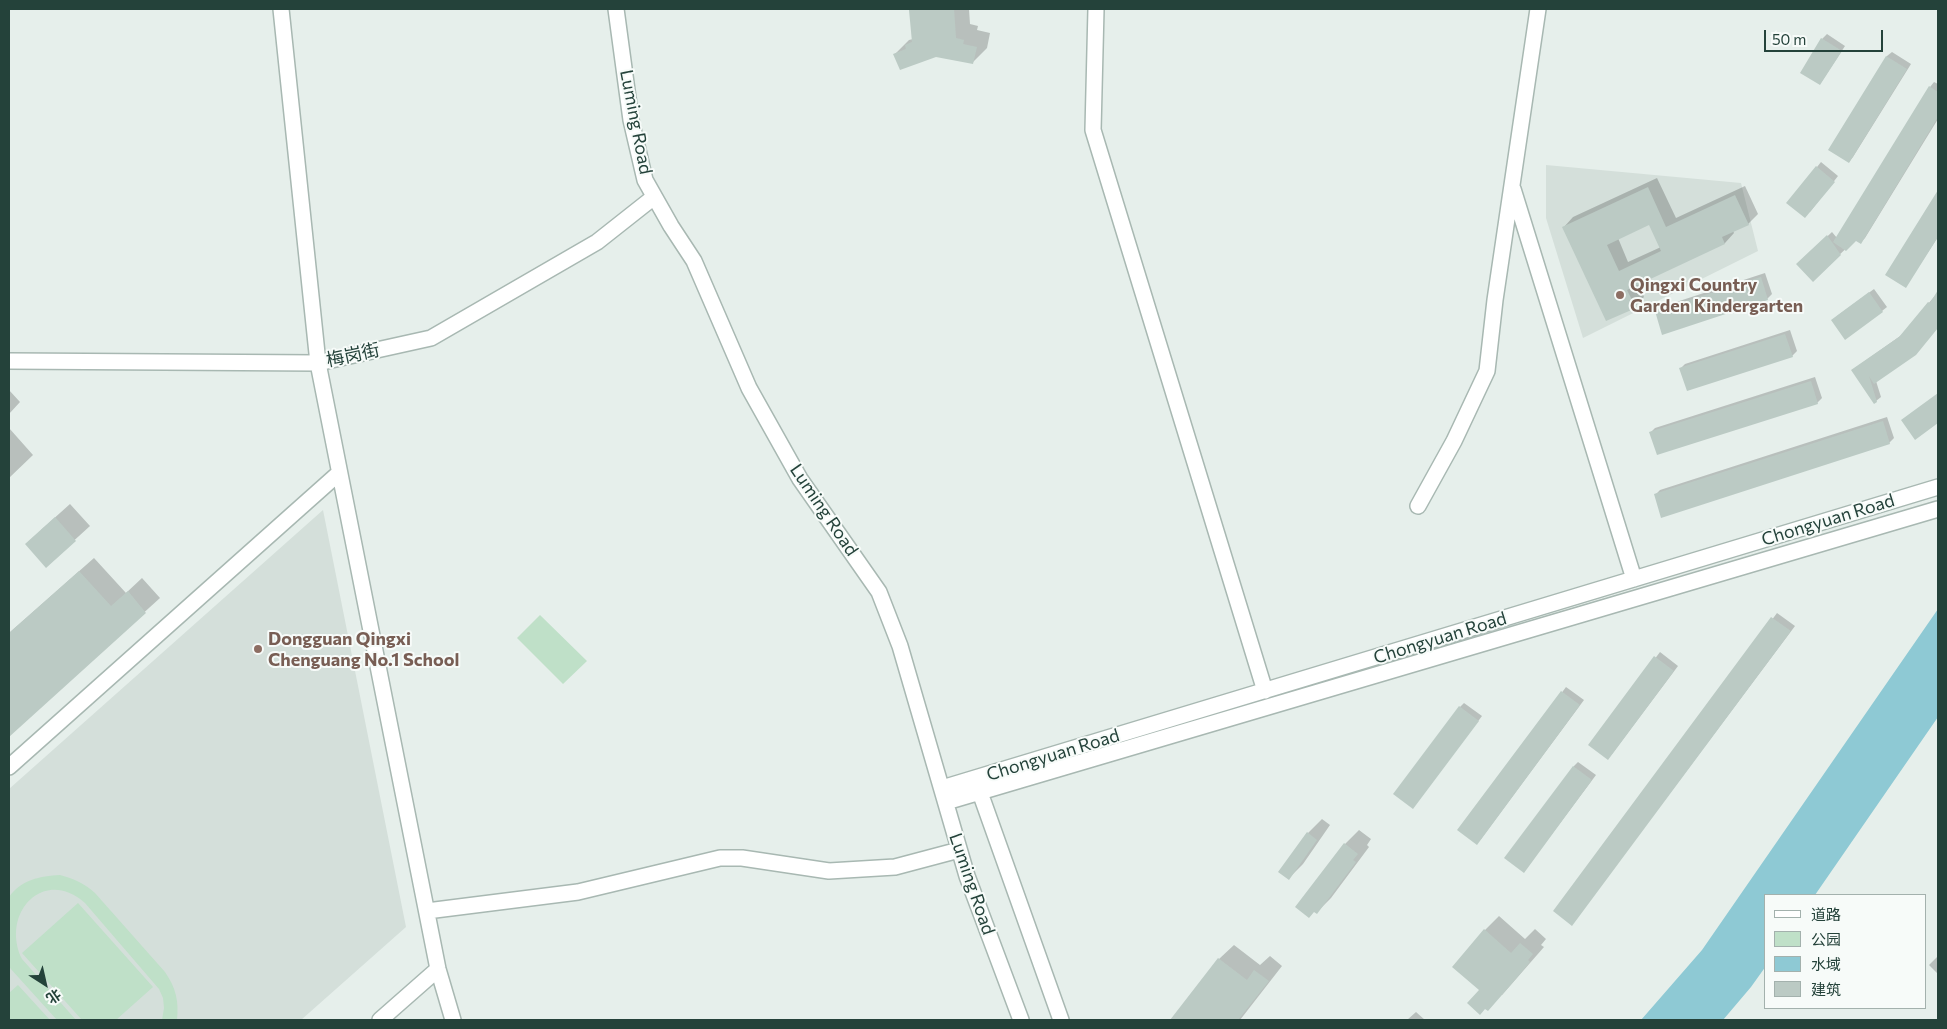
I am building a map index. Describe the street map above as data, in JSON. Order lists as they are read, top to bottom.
{
  "streets": {
    "street": ["Luming Road", "梅岗街", "Chongyuan Road"]
  },
  "crossings": [
    ["Luming Road", "梅岗街"],
    ["Luming Road", "Chongyuan Road"]
  ],
  "places": ["Qingxi Country Garden Kindergarten", "Dongguan Qingxi Chenguang No.1 School"],
  "legend": [
    "道路",
    "公园",
    "水域",
    "建筑"
  ],
  "scale_bar": "50 m",
  "north": "bottom right"
}
